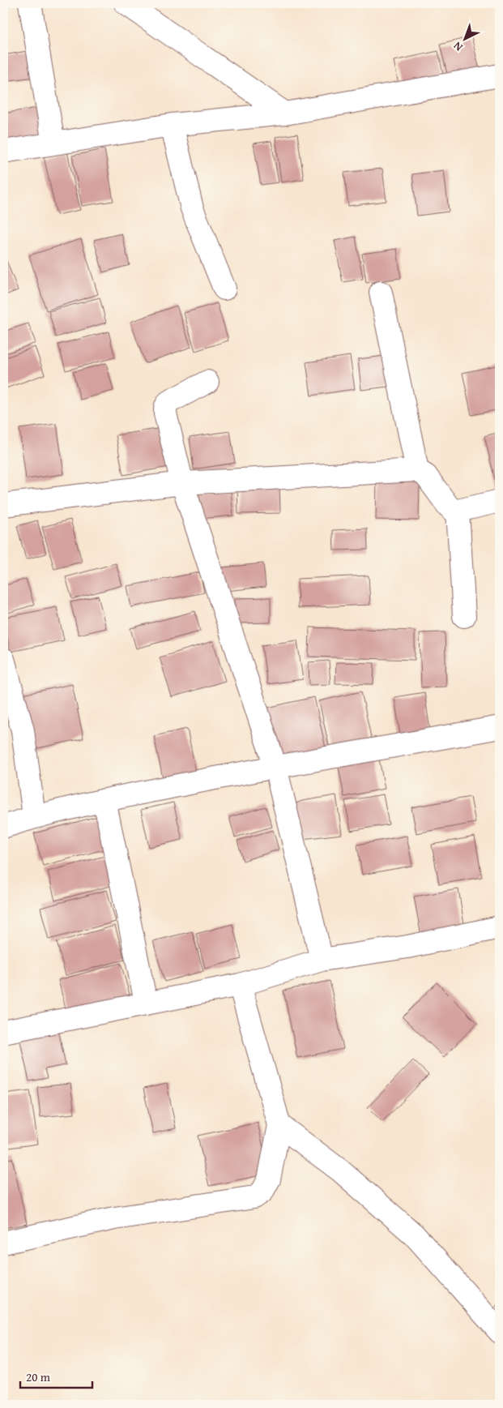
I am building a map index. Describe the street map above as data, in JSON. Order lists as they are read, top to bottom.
{
  "scale_bar": "20 m",
  "north": "bottom left"
}
